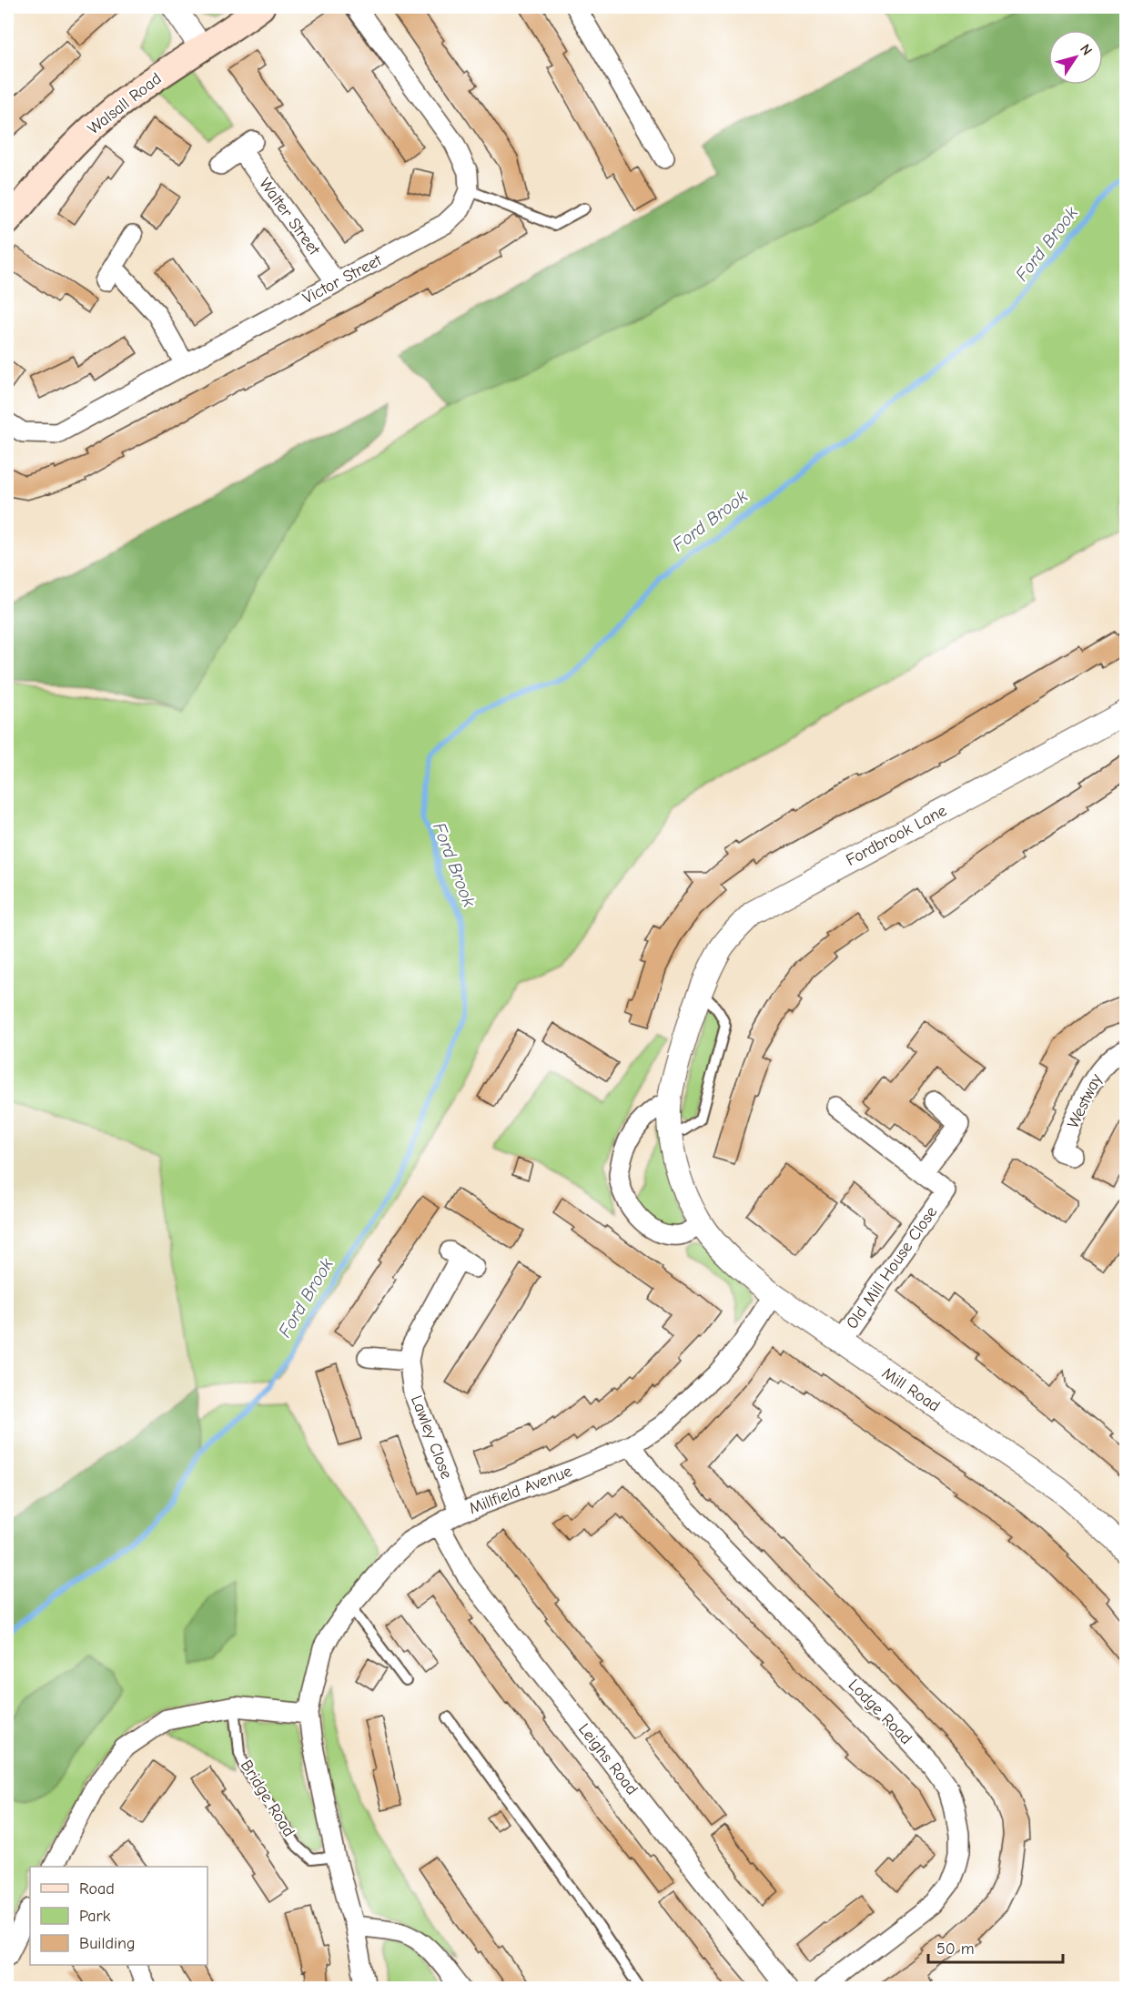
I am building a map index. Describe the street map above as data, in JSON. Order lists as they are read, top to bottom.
{
  "streets": {
    "main road": ["Walsall Road"],
    "street": [
      "Walter Street",
      "Victor Street",
      "Fordbrook Lane",
      "Westway",
      "Old Mill House Close",
      "Mill Road",
      "Lawley Close",
      "Millfield Avenue",
      "Lodge Road",
      "Leighs Road"
    ],
    "lane": ["Bridge Road"]
  },
  "crossings": [
    ["Walter Street", "Victor Street"],
    ["Fordbrook Lane", "Mill Road"],
    ["Old Mill House Close", "Mill Road"],
    ["Mill Road", "Millfield Avenue"],
    ["Lawley Close", "Millfield Avenue"],
    ["Millfield Avenue", "Lodge Road"],
    ["Millfield Avenue", "Leighs Road"]
  ],
  "water": ["Ford Brook"],
  "legend": ["Road", "Park", "Building"],
  "scale_bar": "50 m",
  "north": "top right"
}
